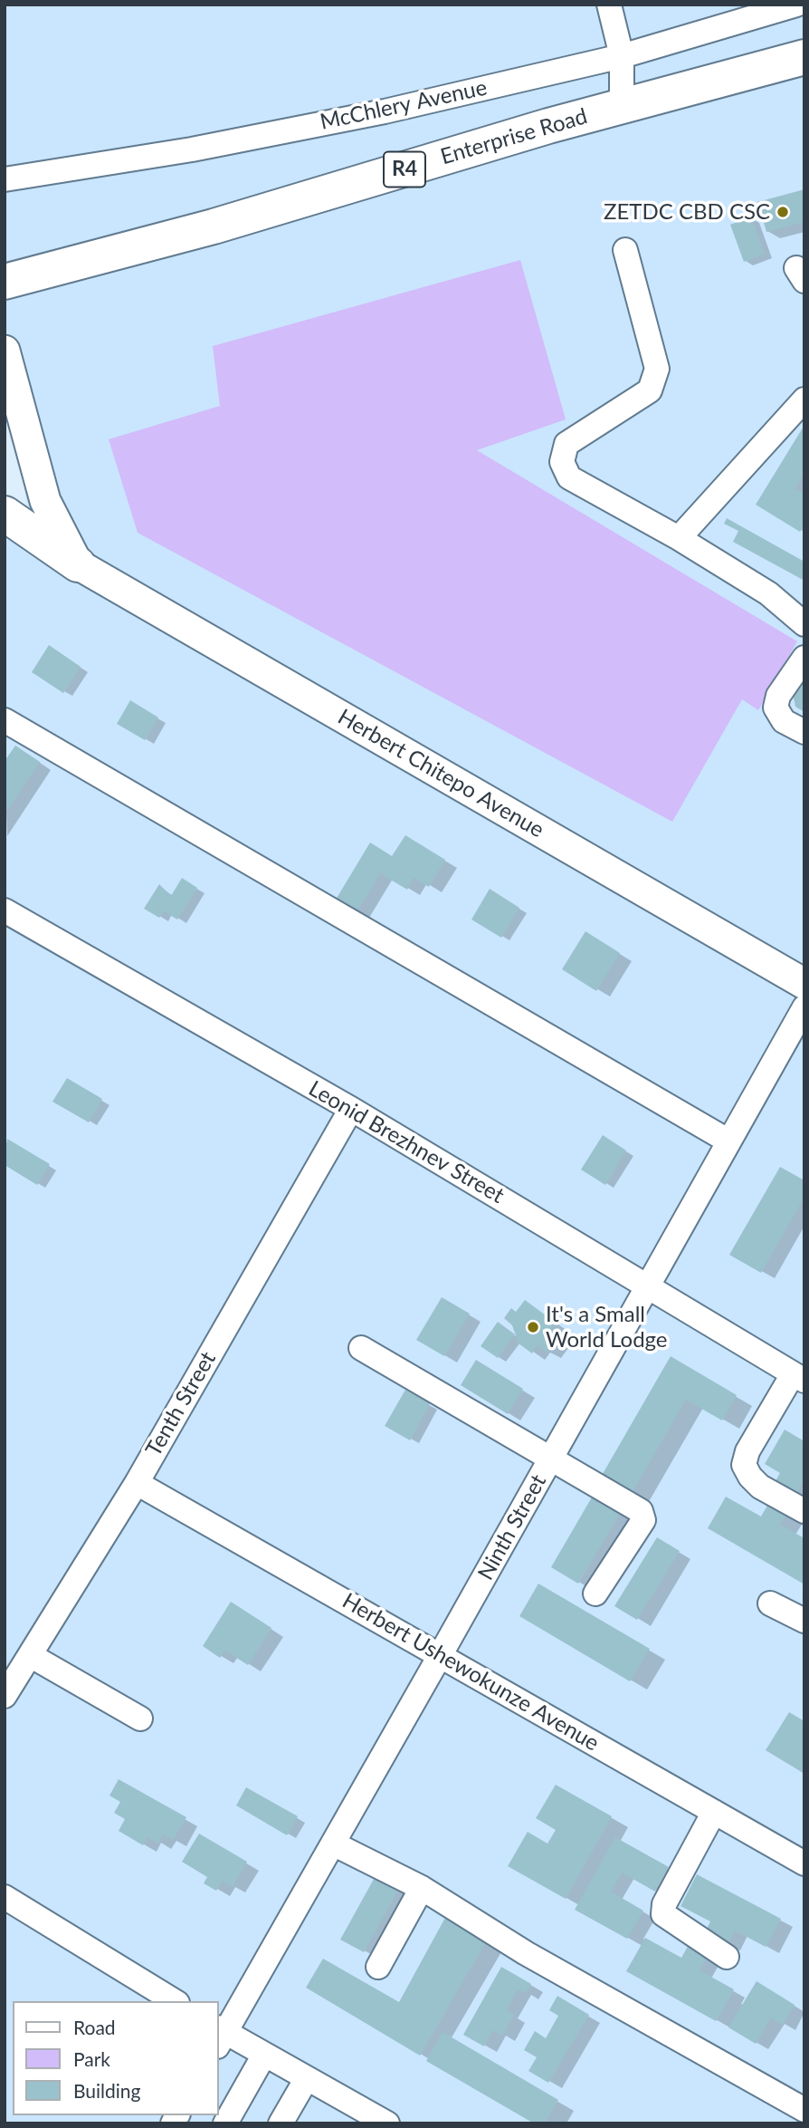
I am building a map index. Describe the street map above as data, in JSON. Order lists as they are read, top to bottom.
{
  "streets": {
    "highway": ["Enterprise Road", "R4"],
    "main road": ["Herbert Chitepo Avenue"],
    "street": [
      "McChlery Avenue",
      "Leonid Brezhnev Street",
      "Tenth Street",
      "Ninth Street",
      "Herbert Ushewokunze Avenue"
    ]
  },
  "crossings": [
    ["Leonid Brezhnev Street", "Tenth Street"],
    ["Leonid Brezhnev Street", "Ninth Street"],
    ["Tenth Street", "Herbert Ushewokunze Avenue"],
    ["Ninth Street", "Herbert Ushewokunze Avenue"]
  ],
  "places": ["ZETDC CBD CSC", "It's a Small World Lodge"],
  "legend": ["Road", "Park", "Building"]
}
